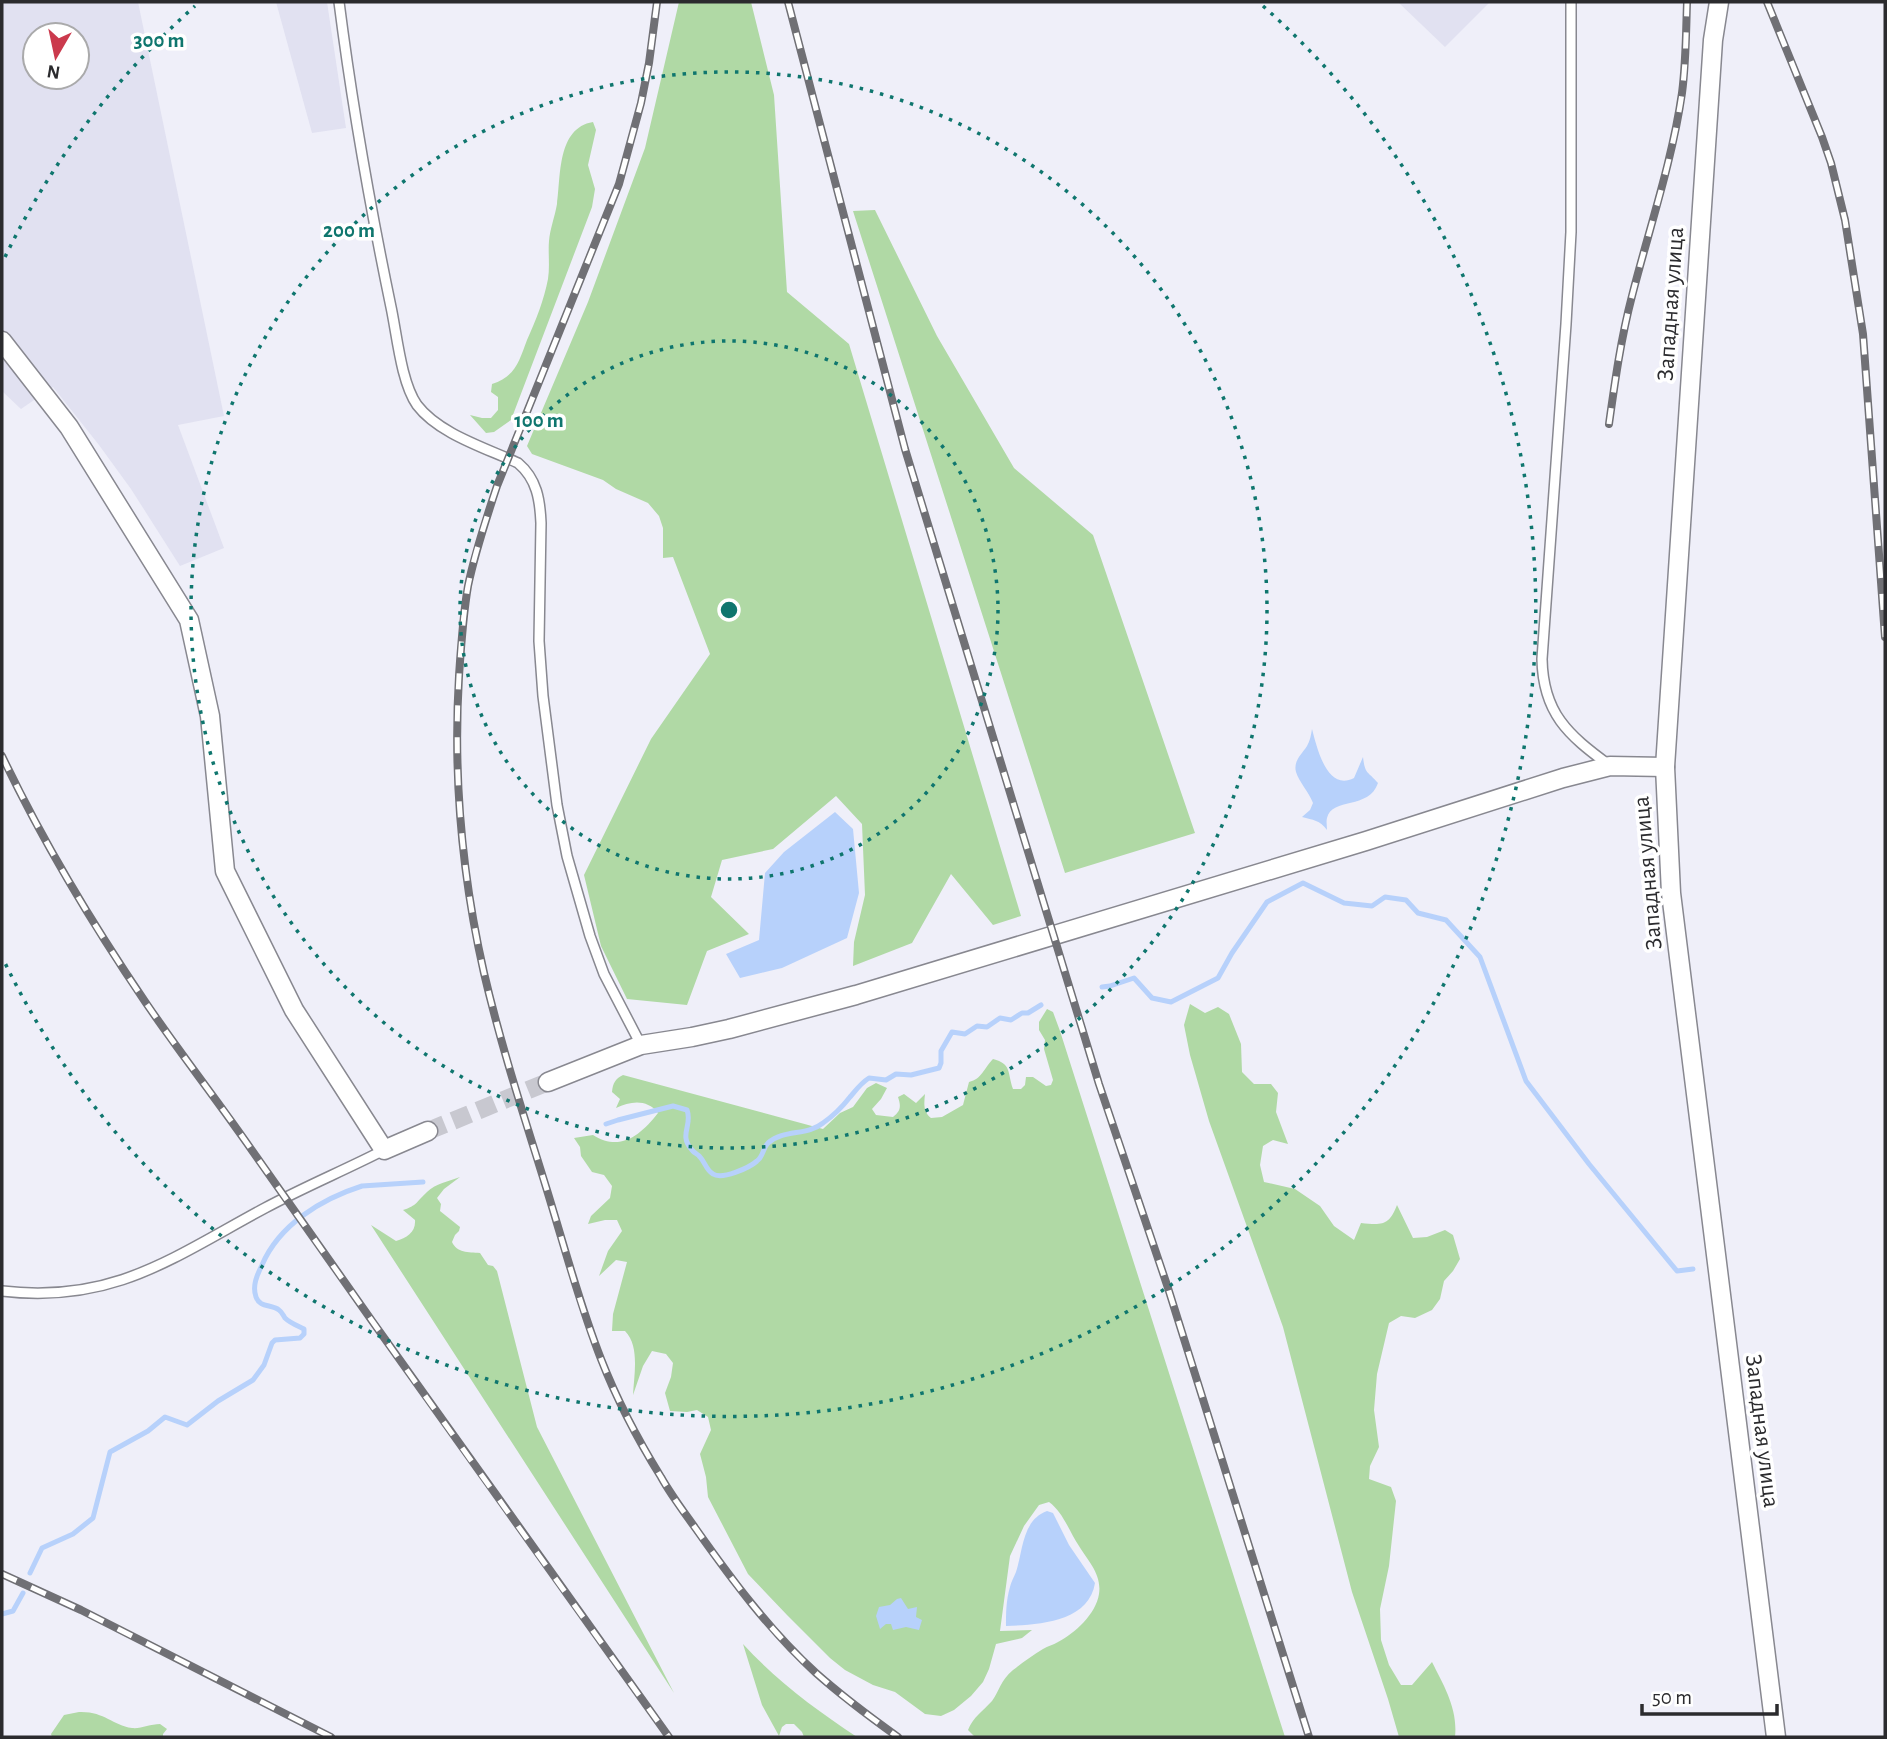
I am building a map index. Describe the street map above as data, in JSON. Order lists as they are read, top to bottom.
{
  "streets": {
    "street": ["Западная улица"]
  },
  "scale_bar": "50 m",
  "north": "bottom",
  "rings": ["300 m", "200 m", "100 m"]
}
